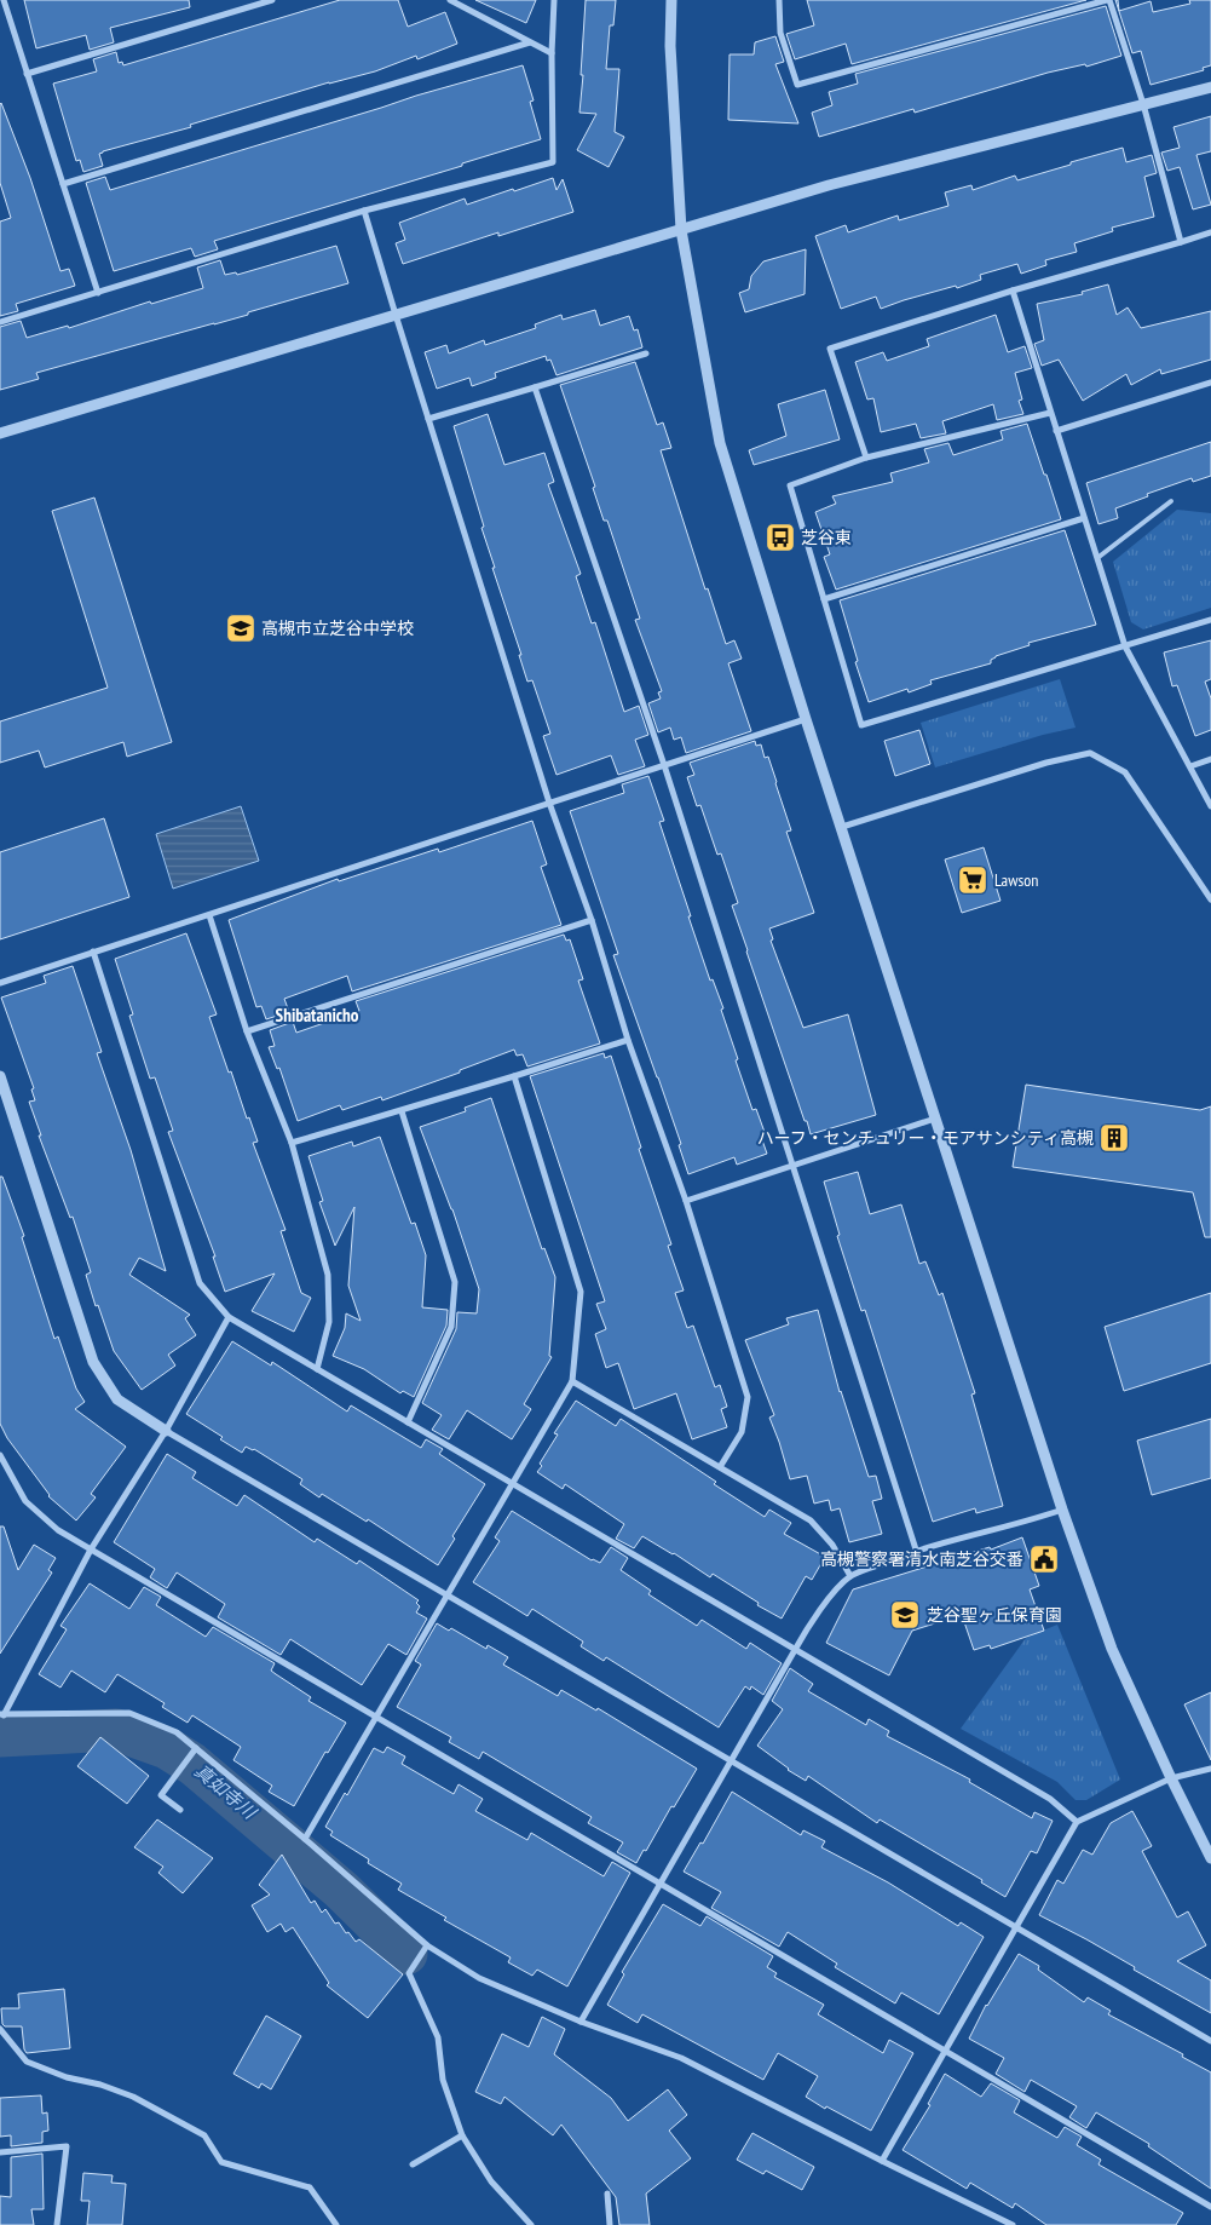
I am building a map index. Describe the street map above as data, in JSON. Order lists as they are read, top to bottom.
{
  "districts": ["Shibatanicho"],
  "water": ["真如寺川"],
  "places": {
    "bus stop": ["芝谷東"],
    "school or university": ["高槻市立芝谷中学校", "芝谷聖ヶ丘保育園"],
    "supermarket": ["Lawson"],
    "building": ["ハーフ・センチュリー・モアサンシティ高槻"],
    "public building": ["高槻警察署清水南芝谷交番"]
  }
}
